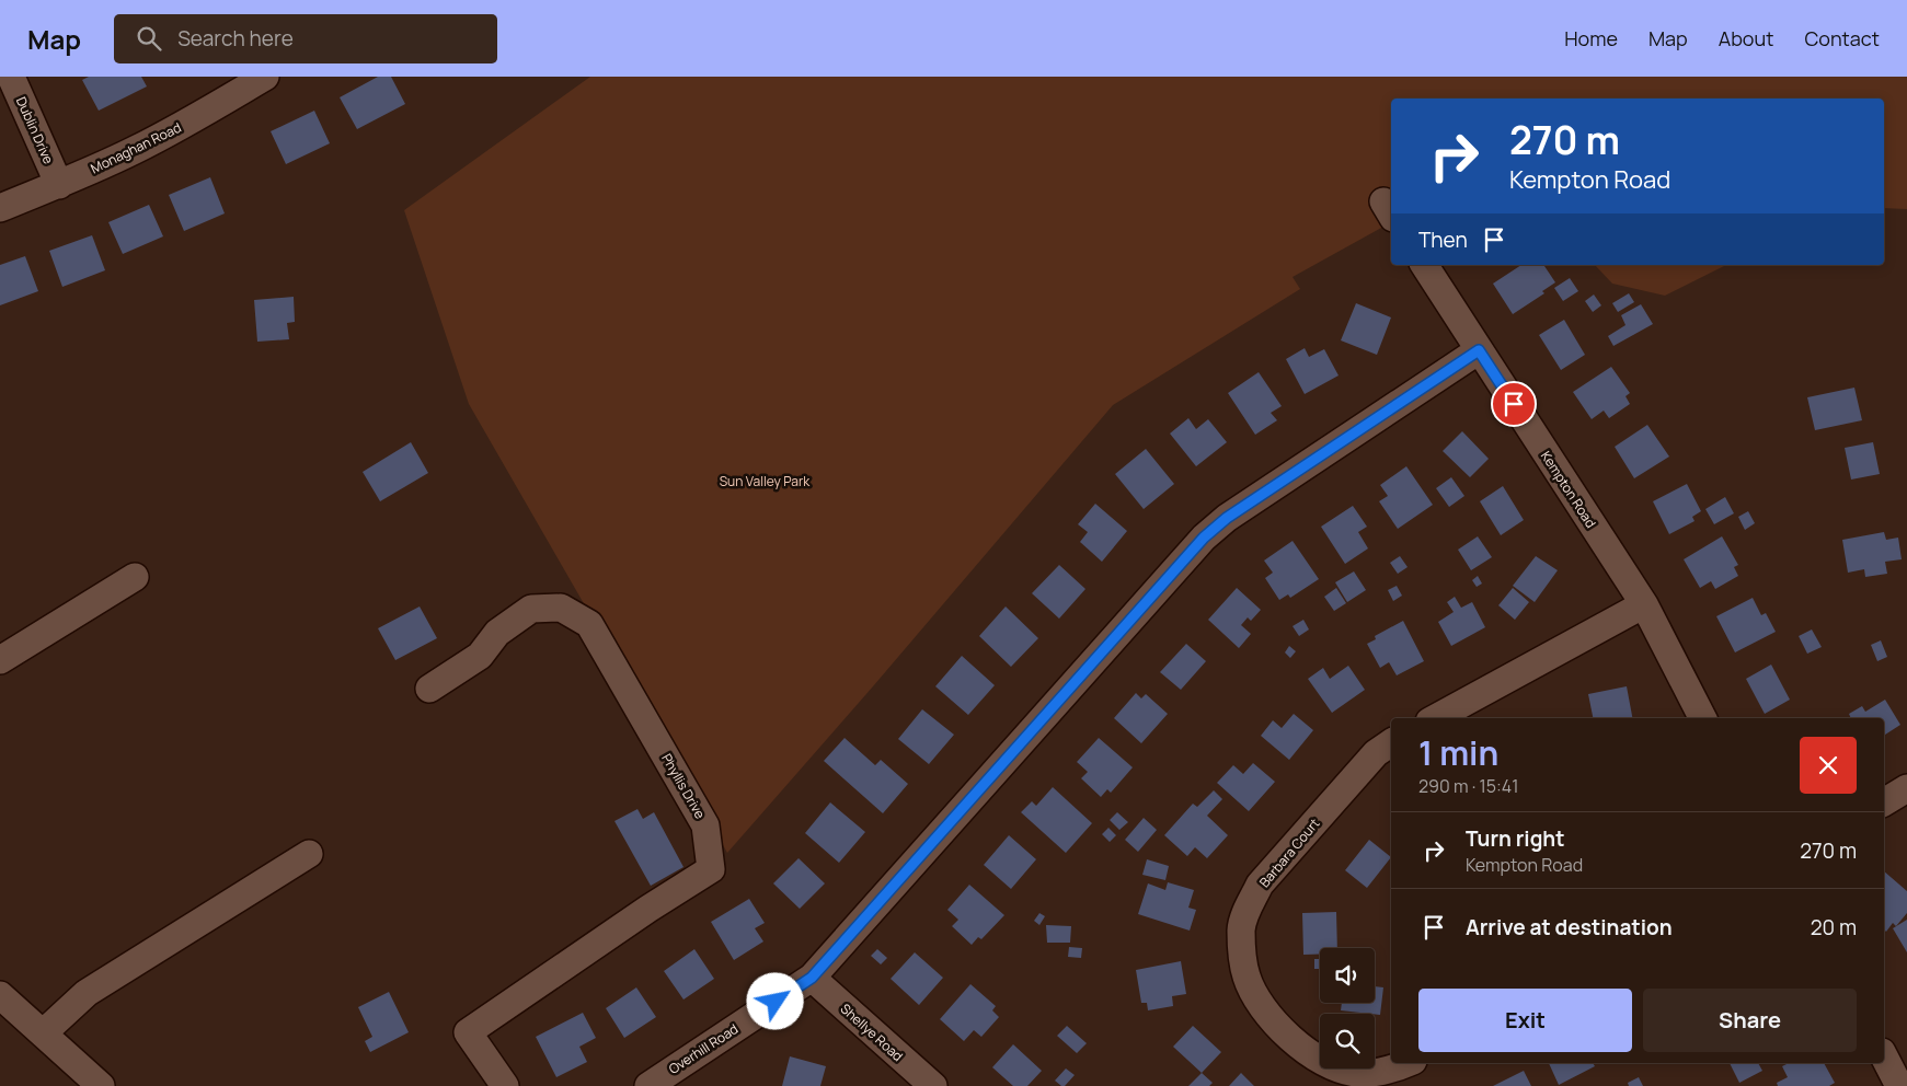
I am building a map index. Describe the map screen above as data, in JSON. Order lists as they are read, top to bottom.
{
  "streets": {
    "street": [
      "Dublin Drive",
      "Monaghan Road",
      "Kempton Road",
      "Phyllis Drive",
      "Barbara Court",
      "Shellye Road",
      "Overhill Road"
    ]
  },
  "crossings": [
    ["Dublin Drive", "Monaghan Road"],
    ["Kempton Road", "Overhill Road"],
    ["Shellye Road", "Overhill Road"]
  ],
  "parks": ["Sun Valley Park"],
  "page": {
    "header": "Map",
    "search": "Search here",
    "nav": [
      "Home",
      "Map",
      "About",
      "Contact"
    ],
    "turn": ["270 m", "Kempton Road"],
    "then": "Then",
    "heading": ["1 min", "290 m · 15:41"],
    "list": [
      {
        "name": "Turn right",
        "note": "Kempton Road",
        "value": "270 m"
      },
      {
        "name": "Arrive at destination",
        "value": "20 m"
      }
    ],
    "buttons": ["Exit", "Share"]
  }
}
